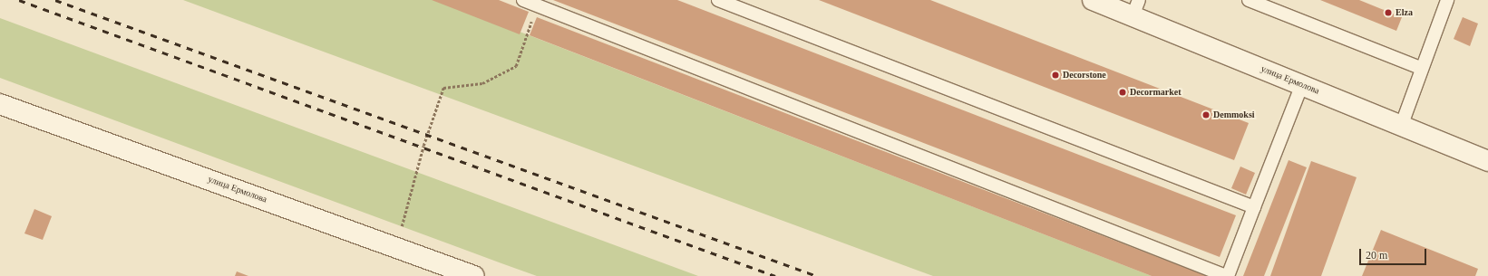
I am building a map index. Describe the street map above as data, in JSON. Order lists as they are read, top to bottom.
{
  "streets": {
    "street": ["улица Ермолова"]
  },
  "places": [
    "Elza",
    "Decorstone",
    "Decormarket",
    "Demmoksi"
  ],
  "scale_bar": "20 m"
}
